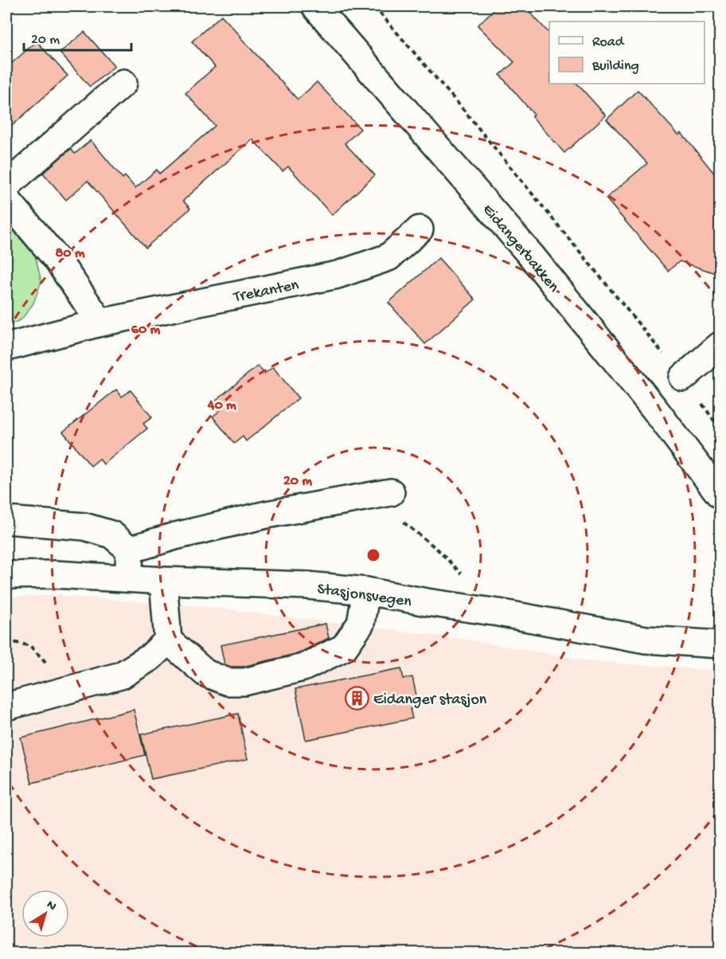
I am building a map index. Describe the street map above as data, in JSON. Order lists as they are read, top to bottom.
{
  "streets": {
    "street": ["Eidangerbakken", "Trekanten", "Stasjonsvegen"]
  },
  "places": {
    "building": ["Eidanger stasjon"]
  },
  "legend": ["Road", "Building"],
  "scale_bar": "20 m",
  "north": "top right",
  "rings": [
    "80 m",
    "60 m",
    "40 m",
    "20 m"
  ]
}
